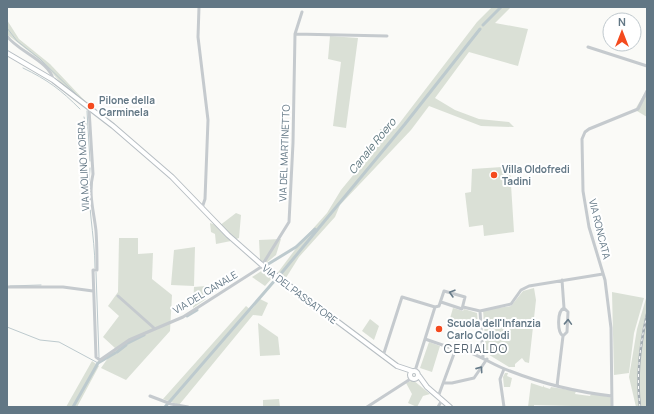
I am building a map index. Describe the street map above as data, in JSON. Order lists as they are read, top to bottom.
{
  "streets": {
    "street": [
      "VIA DEL MARTINETTO",
      "VIA MOLINO MORRA",
      "VIA RONCATA",
      "VIA DEL CANALE",
      "VIA DEL PASSATORE"
    ]
  },
  "crossings": [
    ["VIA DEL MARTINETTO", "VIA DEL CANALE"],
    ["VIA DEL MARTINETTO", "VIA DEL PASSATORE"],
    ["VIA MOLINO MORRA", "VIA DEL CANALE"],
    ["VIA MOLINO MORRA", "VIA DEL PASSATORE"],
    ["VIA DEL CANALE", "VIA DEL PASSATORE"]
  ],
  "districts": ["CERIALDO"],
  "water": ["Canale Roero"],
  "places": ["Pilone della Carminela", "Villa Oldofredi Tadini", "Scuola dell'Infanzia Carlo Collodi"],
  "north": "top"
}
